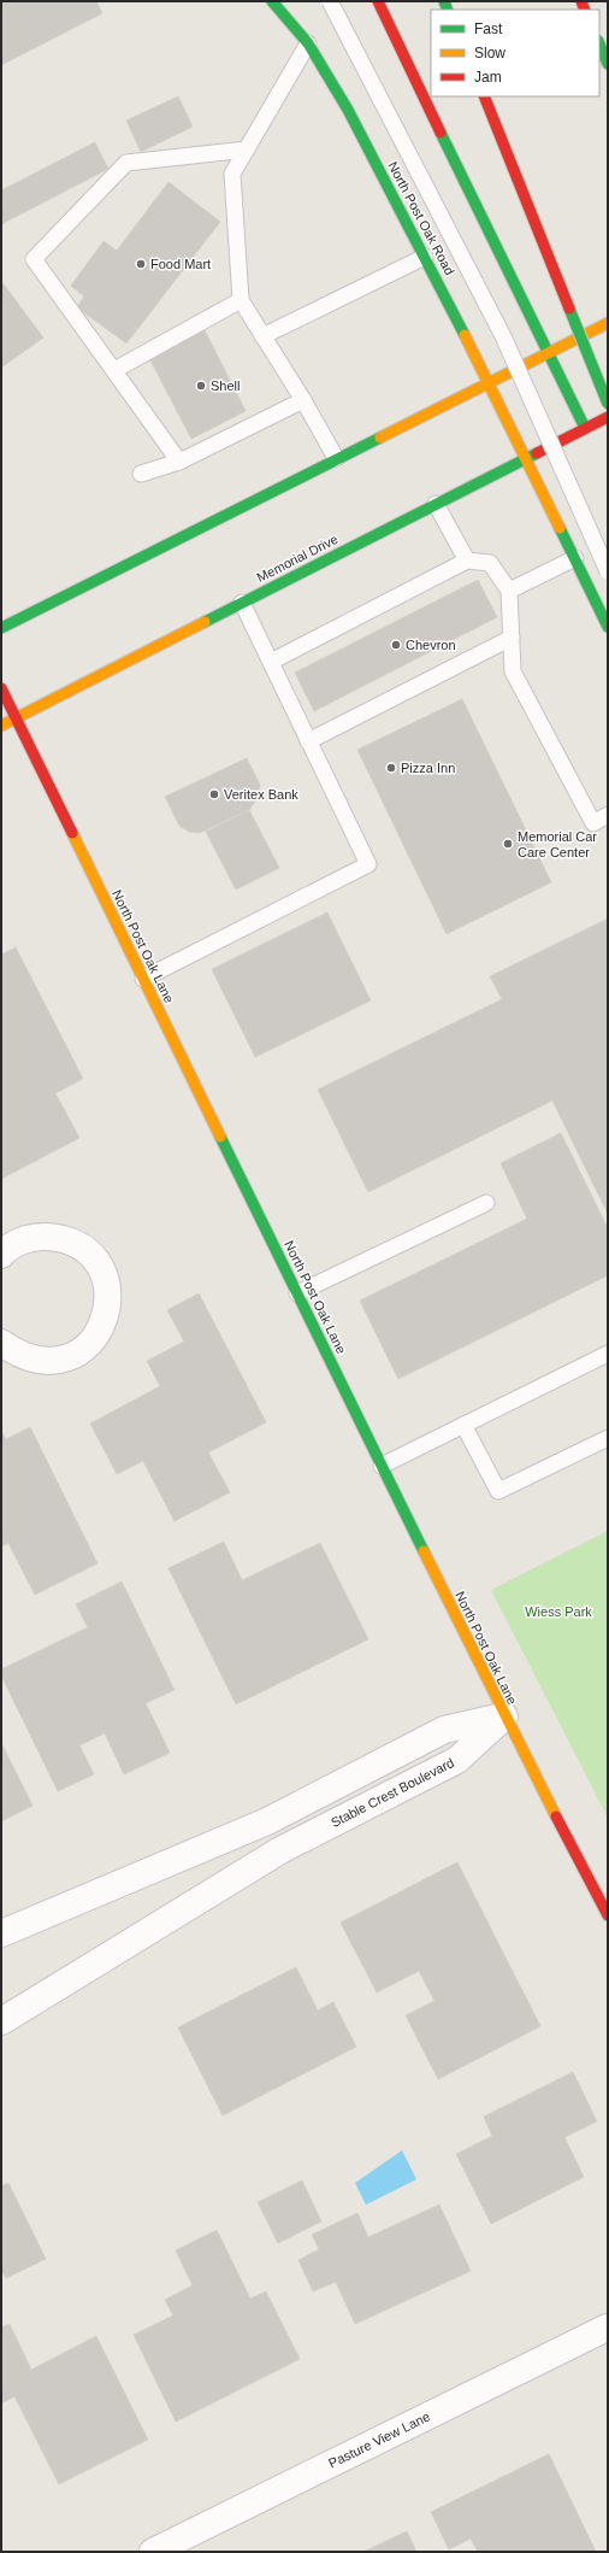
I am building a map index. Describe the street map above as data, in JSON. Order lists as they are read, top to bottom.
{
  "streets": {
    "main road": ["North Post Oak Road", "Memorial Drive", "North Post Oak Lane"],
    "street": ["Stable Crest Boulevard", "Pasture View Lane"]
  },
  "crossings": [
    ["North Post Oak Road", "Memorial Drive"],
    ["Memorial Drive", "North Post Oak Lane"],
    ["North Post Oak Lane", "Stable Crest Boulevard"]
  ],
  "parks": ["Wiess Park"],
  "places": [
    "Food Mart",
    "Shell",
    "Chevron",
    "Pizza Inn",
    "Veritex Bank",
    "Memorial Car Care Center"
  ],
  "legend": ["Fast", "Slow", "Jam"]
}
